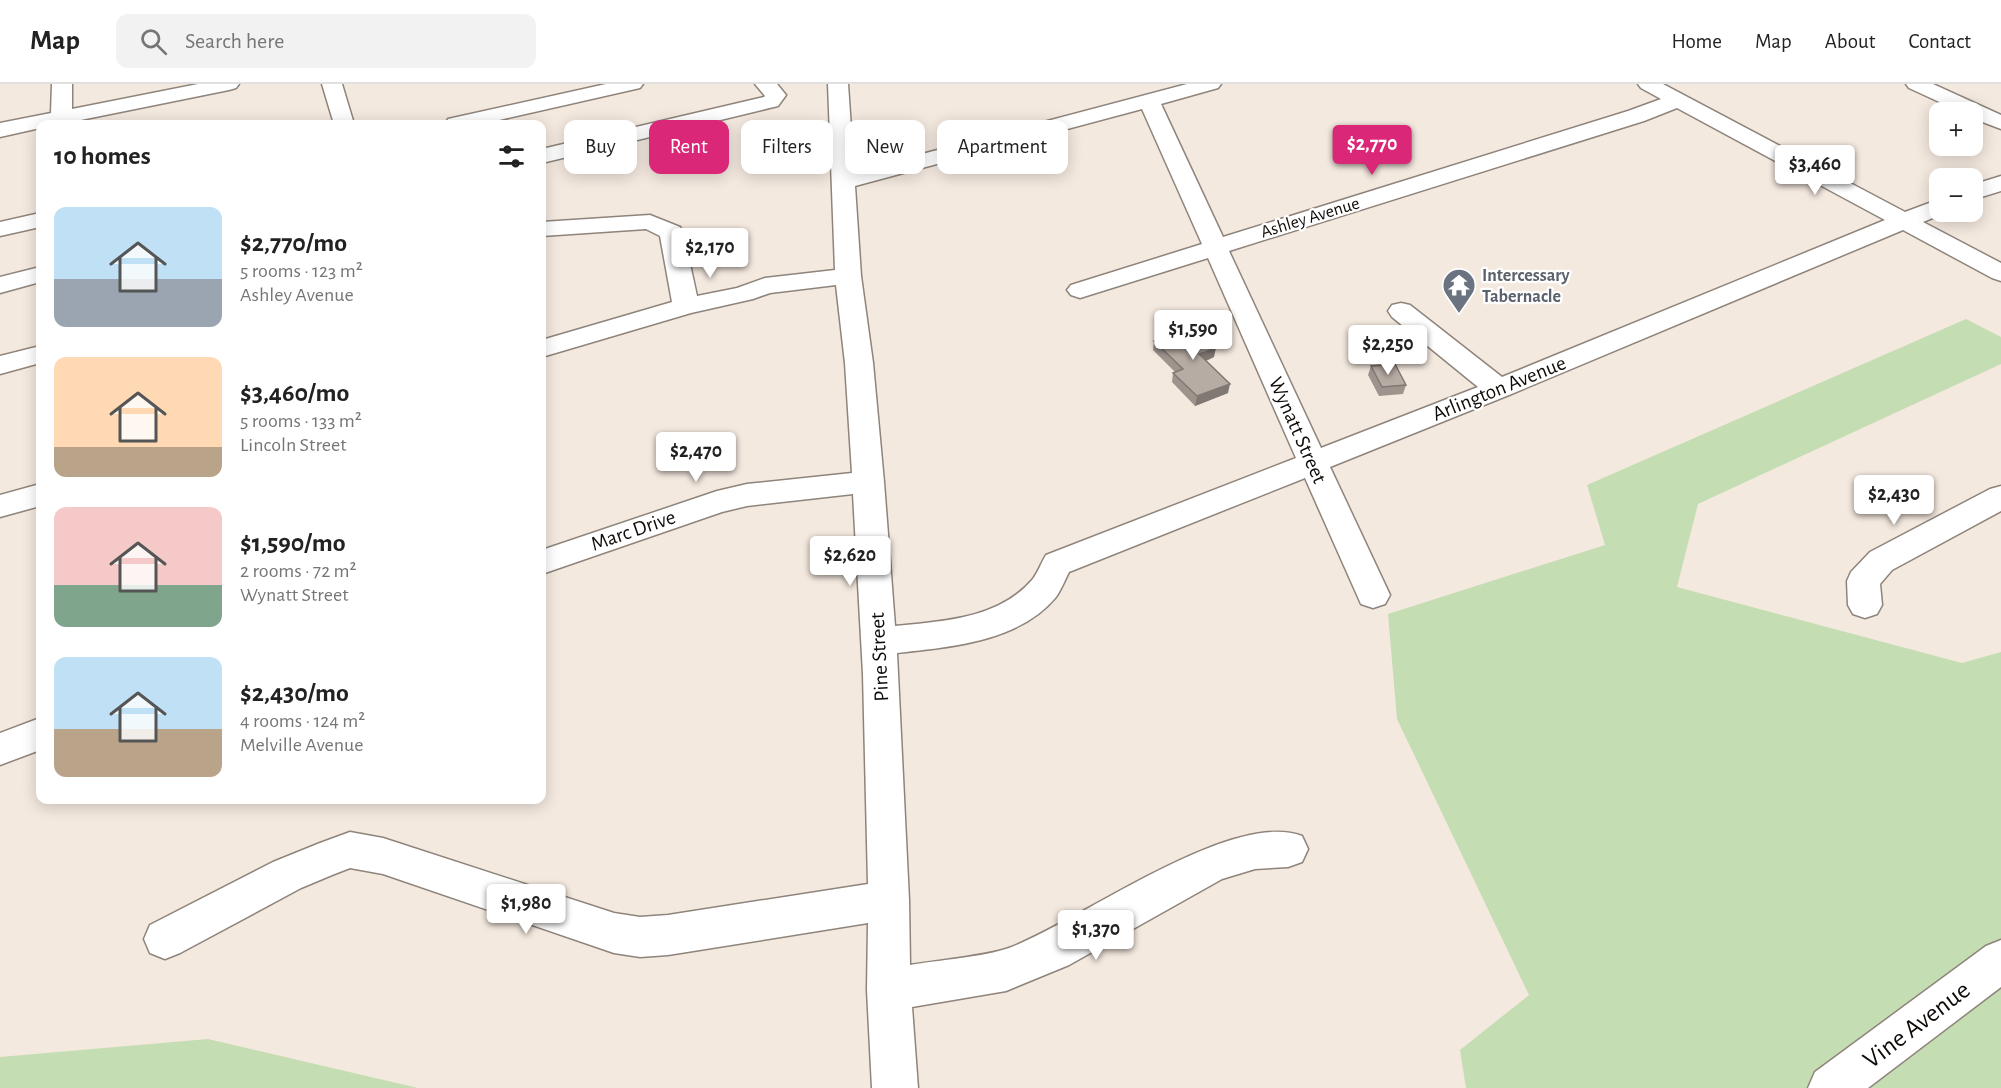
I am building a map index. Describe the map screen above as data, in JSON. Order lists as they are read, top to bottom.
{
  "streets": {
    "street": [
      "Ashley Avenue",
      "Arlington Avenue",
      "Wynatt Street",
      "Marc Drive",
      "Pine Street",
      "Vine Avenue"
    ]
  },
  "crossings": [
    ["Ashley Avenue", "Wynatt Street"],
    ["Arlington Avenue", "Wynatt Street"],
    ["Arlington Avenue", "Pine Street"],
    ["Marc Drive", "Pine Street"]
  ],
  "places": {
    "temple": ["Intercessary Tabernacle"]
  },
  "page": {
    "header": "Map",
    "search": "Search here",
    "nav": [
      "Home",
      "Map",
      "About",
      "Contact"
    ],
    "map_buttons": ["+", "−"],
    "chip": [
      "Buy",
      "Rent",
      "Filters",
      "New",
      "Apartment"
    ],
    "heading": "10 homes",
    "price": [
      "$2,770",
      "$3,460",
      "$2,170",
      "$1,590",
      "$2,250",
      "$2,470",
      "$2,430",
      "$2,620",
      "$1,980",
      "$1,370"
    ],
    "list": [
      {
        "name": "$2,770/mo",
        "note": "5 rooms · 123 m² · Ashley Avenue"
      },
      {
        "name": "$3,460/mo",
        "note": "5 rooms · 133 m² · Lincoln Street"
      },
      {
        "name": "$1,590/mo",
        "note": "2 rooms · 72 m² · Wynatt Street"
      },
      {
        "name": "$2,430/mo",
        "note": "4 rooms · 124 m² · Melville Avenue"
      }
    ]
  }
}
